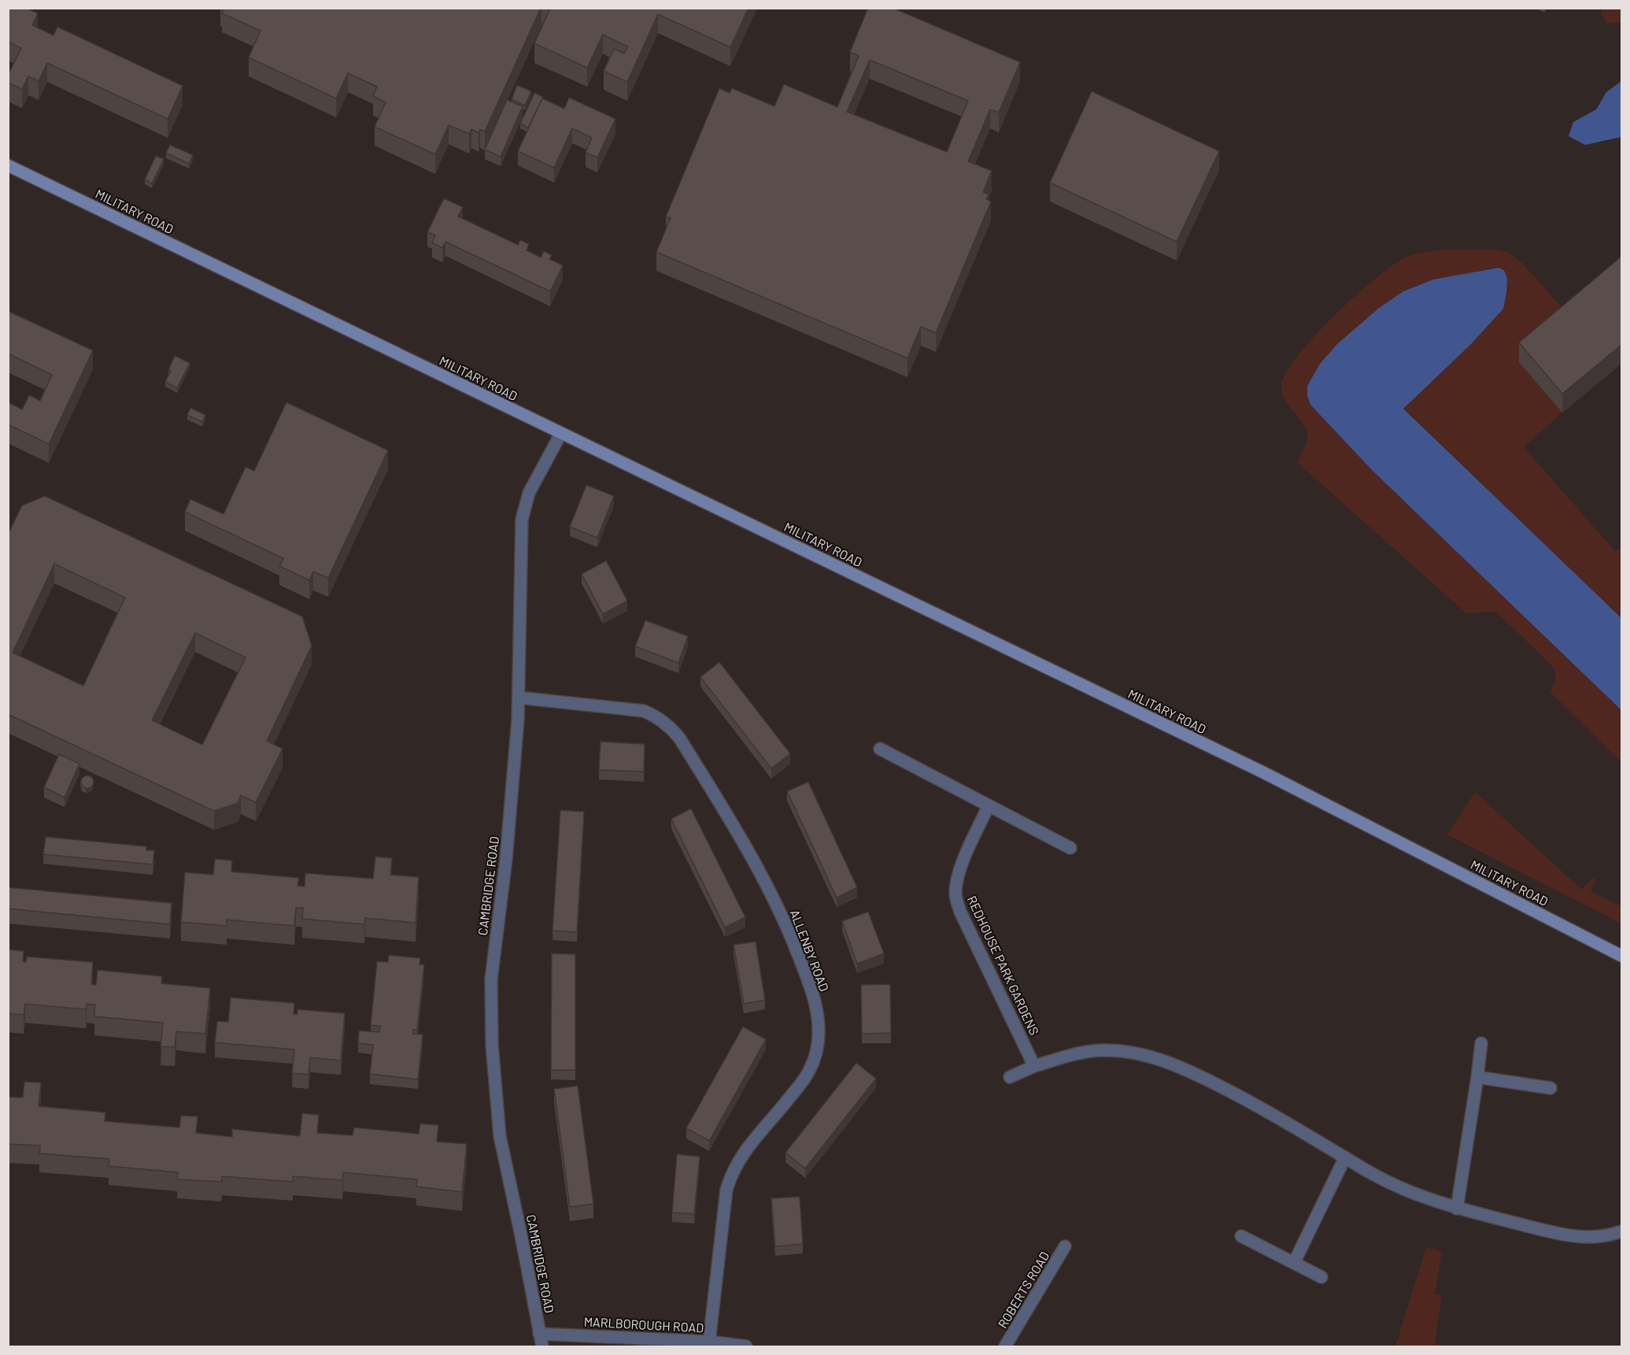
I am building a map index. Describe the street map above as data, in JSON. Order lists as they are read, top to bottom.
{
  "streets": {
    "street": [
      "MILITARY ROAD",
      "CAMBRIDGE ROAD",
      "ALLENBY ROAD",
      "REDHOUSE PARK GARDENS",
      "ROBERTS ROAD",
      "MARLBOROUGH ROAD"
    ]
  },
  "crossings": [
    ["MILITARY ROAD", "CAMBRIDGE ROAD"],
    ["CAMBRIDGE ROAD", "ALLENBY ROAD"],
    ["CAMBRIDGE ROAD", "MARLBOROUGH ROAD"],
    ["ALLENBY ROAD", "MARLBOROUGH ROAD"]
  ]
}
